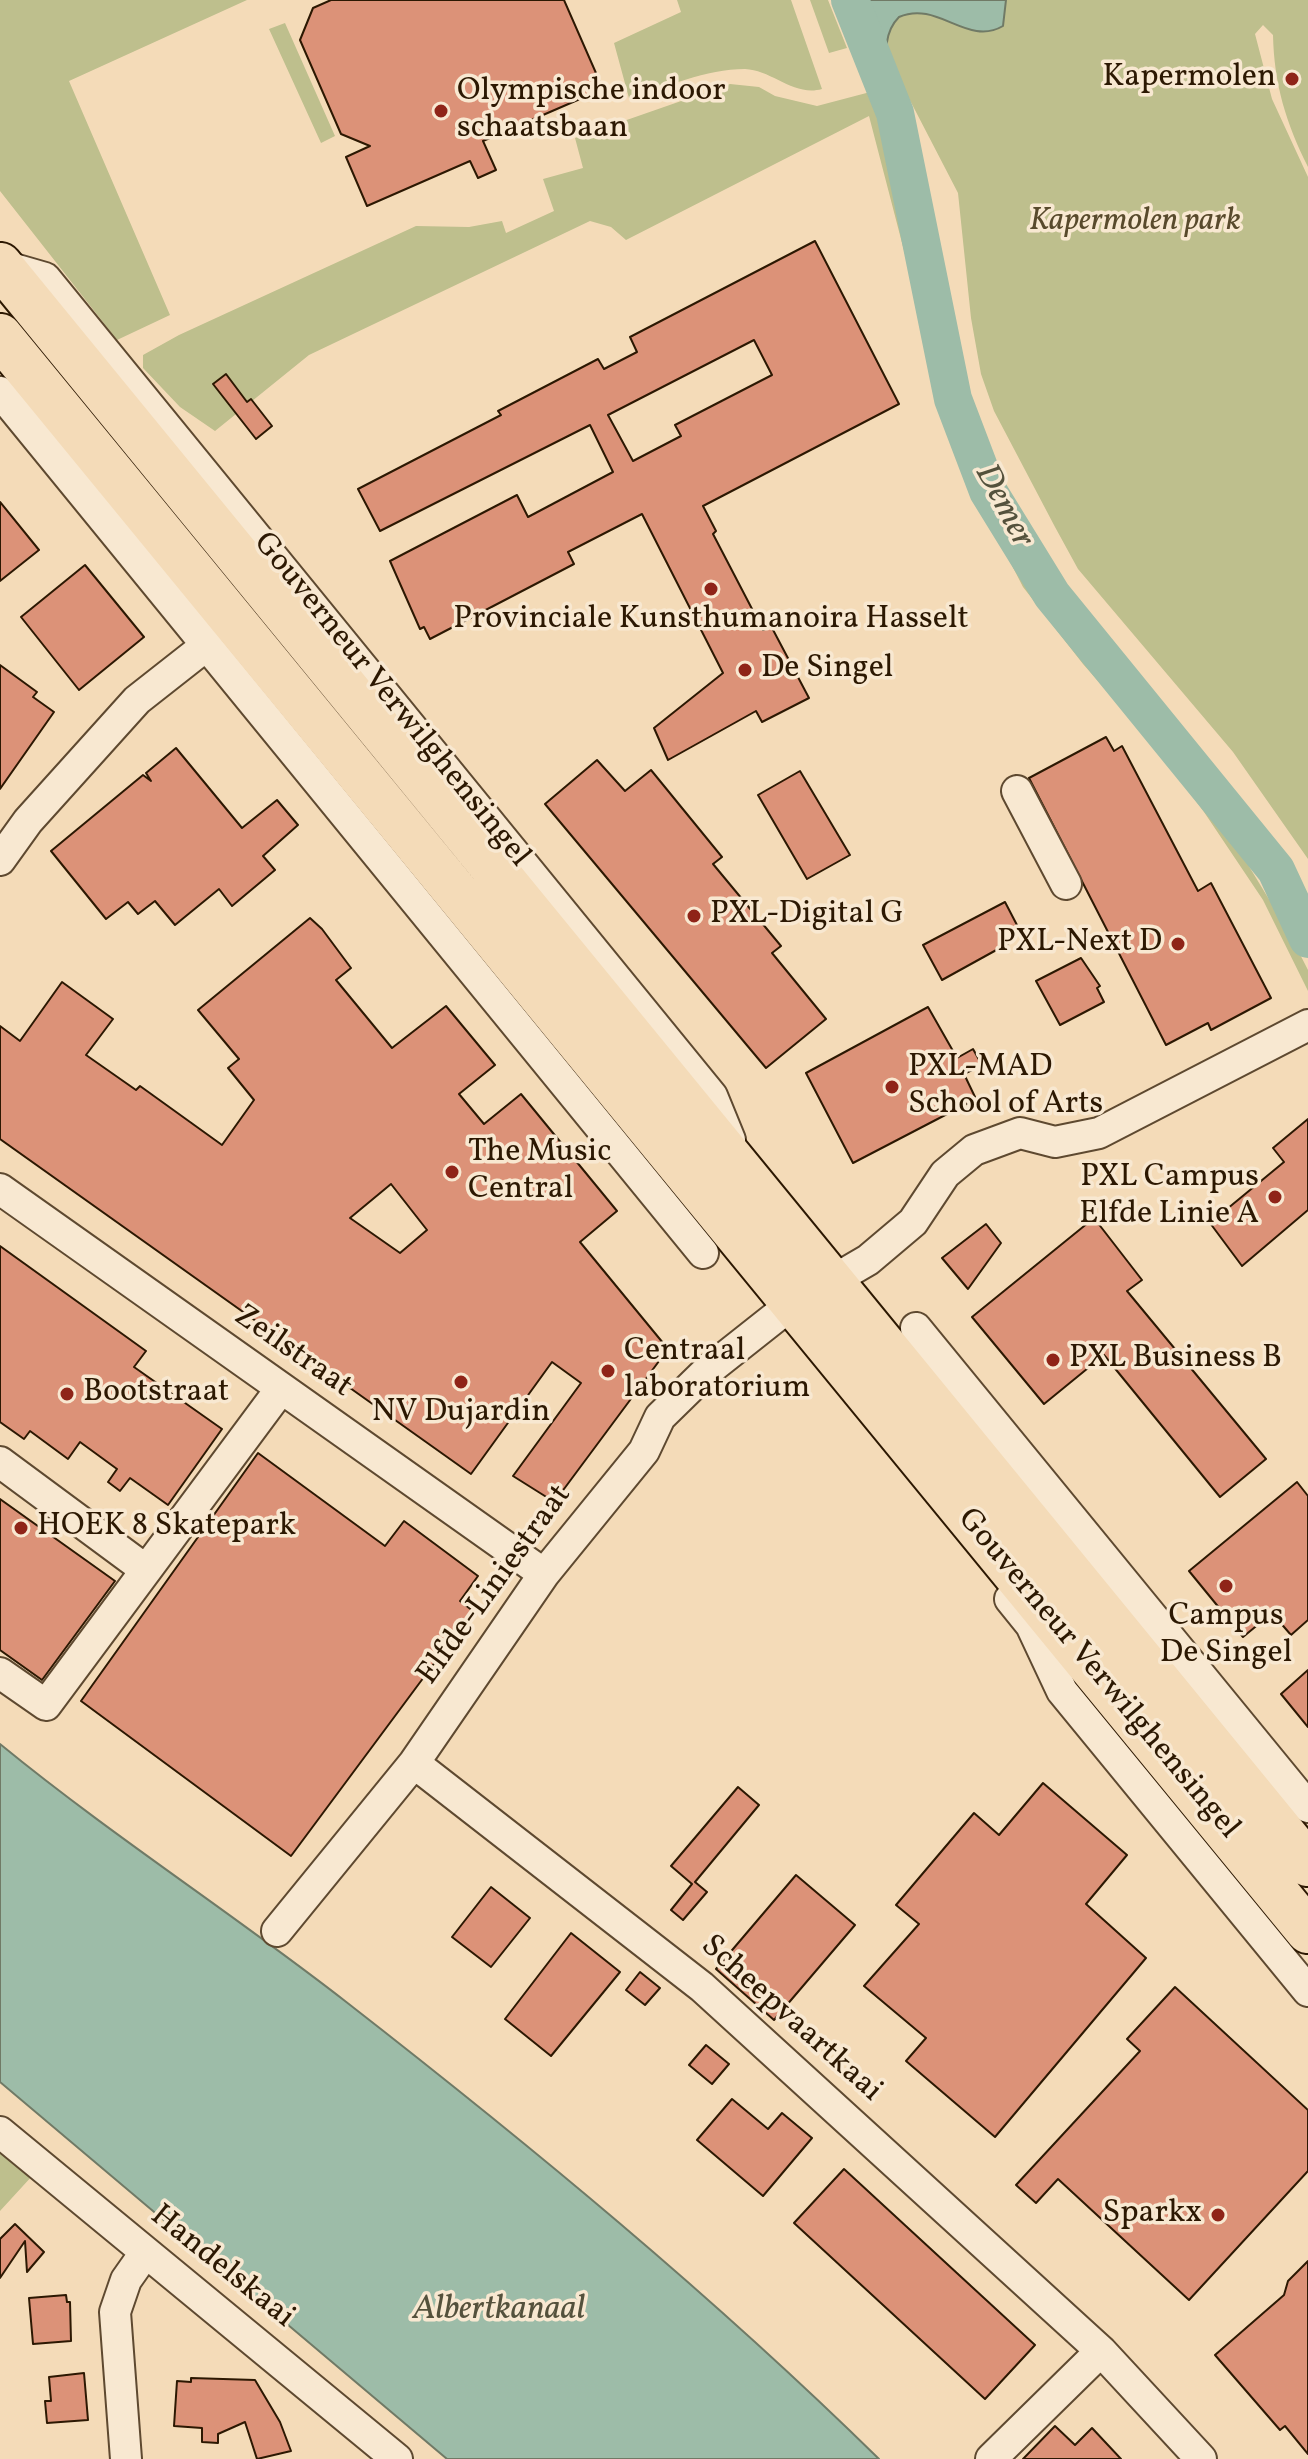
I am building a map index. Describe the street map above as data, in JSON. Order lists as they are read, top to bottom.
{
  "streets": {
    "highway": ["Gouverneur Verwilghensingel"],
    "street": [
      "Zeilstraat",
      "Elfde-Liniestraat",
      "Scheepvaartkaai",
      "Handelskaai"
    ]
  },
  "crossings": [
    ["Gouverneur Verwilghensingel", "Elfde-Liniestraat"],
    ["Zeilstraat", "Elfde-Liniestraat"],
    ["Elfde-Liniestraat", "Scheepvaartkaai"]
  ],
  "water": ["Demer", "Albertkanaal"],
  "parks": ["Kapermolen park"],
  "places": [
    "Kapermolen",
    "Olympische indoor schaatsbaan",
    "Provinciale Kunsthumanoira Hasselt",
    "De Singel",
    "PXL-Digital G",
    "PXL-Next D",
    "PXL-MAD School of Arts",
    "The Music Central",
    "PXL Campus Elfde Linie A",
    "PXL Business B",
    "Centraal laboratorium",
    "NV Dujardin",
    "Bootstraat",
    "HOEK 8 Skatepark",
    "Campus De Singel",
    "Sparkx"
  ]
}
